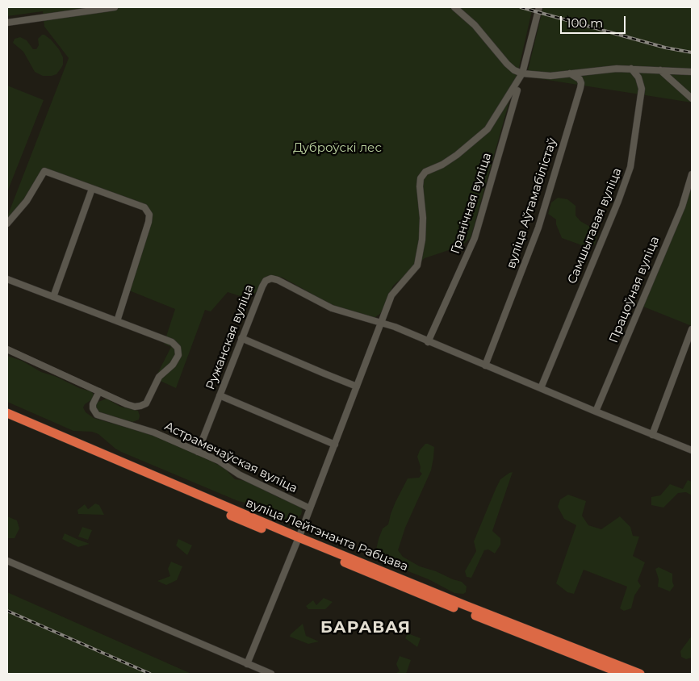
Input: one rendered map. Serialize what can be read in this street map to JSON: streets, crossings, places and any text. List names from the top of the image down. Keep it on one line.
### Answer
{"streets":{"highway":["вуліца Лейтэнанта Рабцава"],"street":["Гранічная вуліца","вуліца Аўтамабілістаў","Самшытавая вуліца","Працоўная вуліца","Ружанская вуліца","Астрамечаўская вуліца"]},"crossings":[["Ружанская вуліца","Астрамечаўская вуліца"]],"districts":["БАРАВАЯ"],"parks":["Дуброўскі лес"],"scale_bar":"100 m"}
